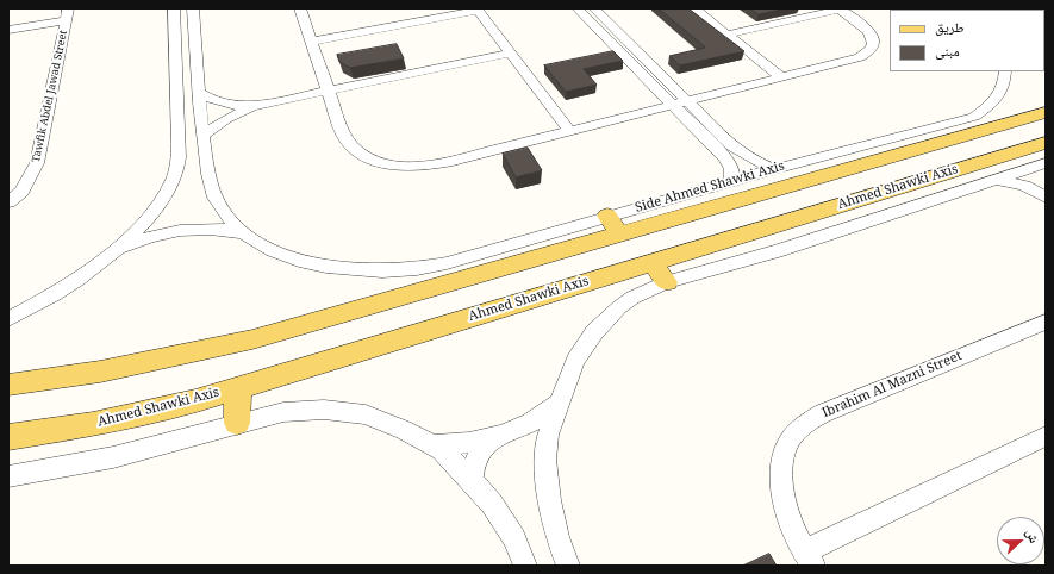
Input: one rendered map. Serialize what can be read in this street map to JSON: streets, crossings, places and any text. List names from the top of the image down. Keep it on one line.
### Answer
{"streets":{"main road":["Ahmed Shawki Axis"],"street":["Tawfik Abdel Jawad Street","Side Ahmed Shawki Axis","Ibrahim Al Mazni Street"]},"legend":["طريق","مبنى"],"north":"right"}
